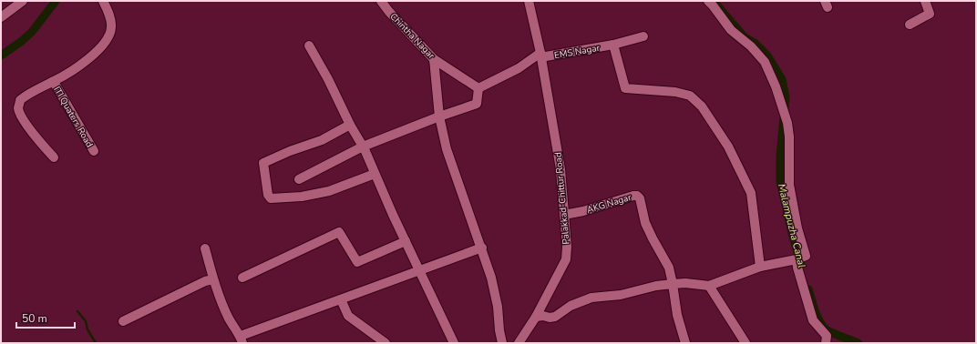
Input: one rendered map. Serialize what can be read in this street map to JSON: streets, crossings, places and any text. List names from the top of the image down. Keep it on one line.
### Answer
{"streets":{"street":["Chintha Nagar","EMS Nagar","ITI Quaters Road","Palakkad-Chittur Road","AKG Nagar"]},"crossings":[["EMS Nagar","Palakkad-Chittur Road"],["Palakkad-Chittur Road","AKG Nagar"]],"water":["Malampuzha Canal"],"scale_bar":"50 m"}
